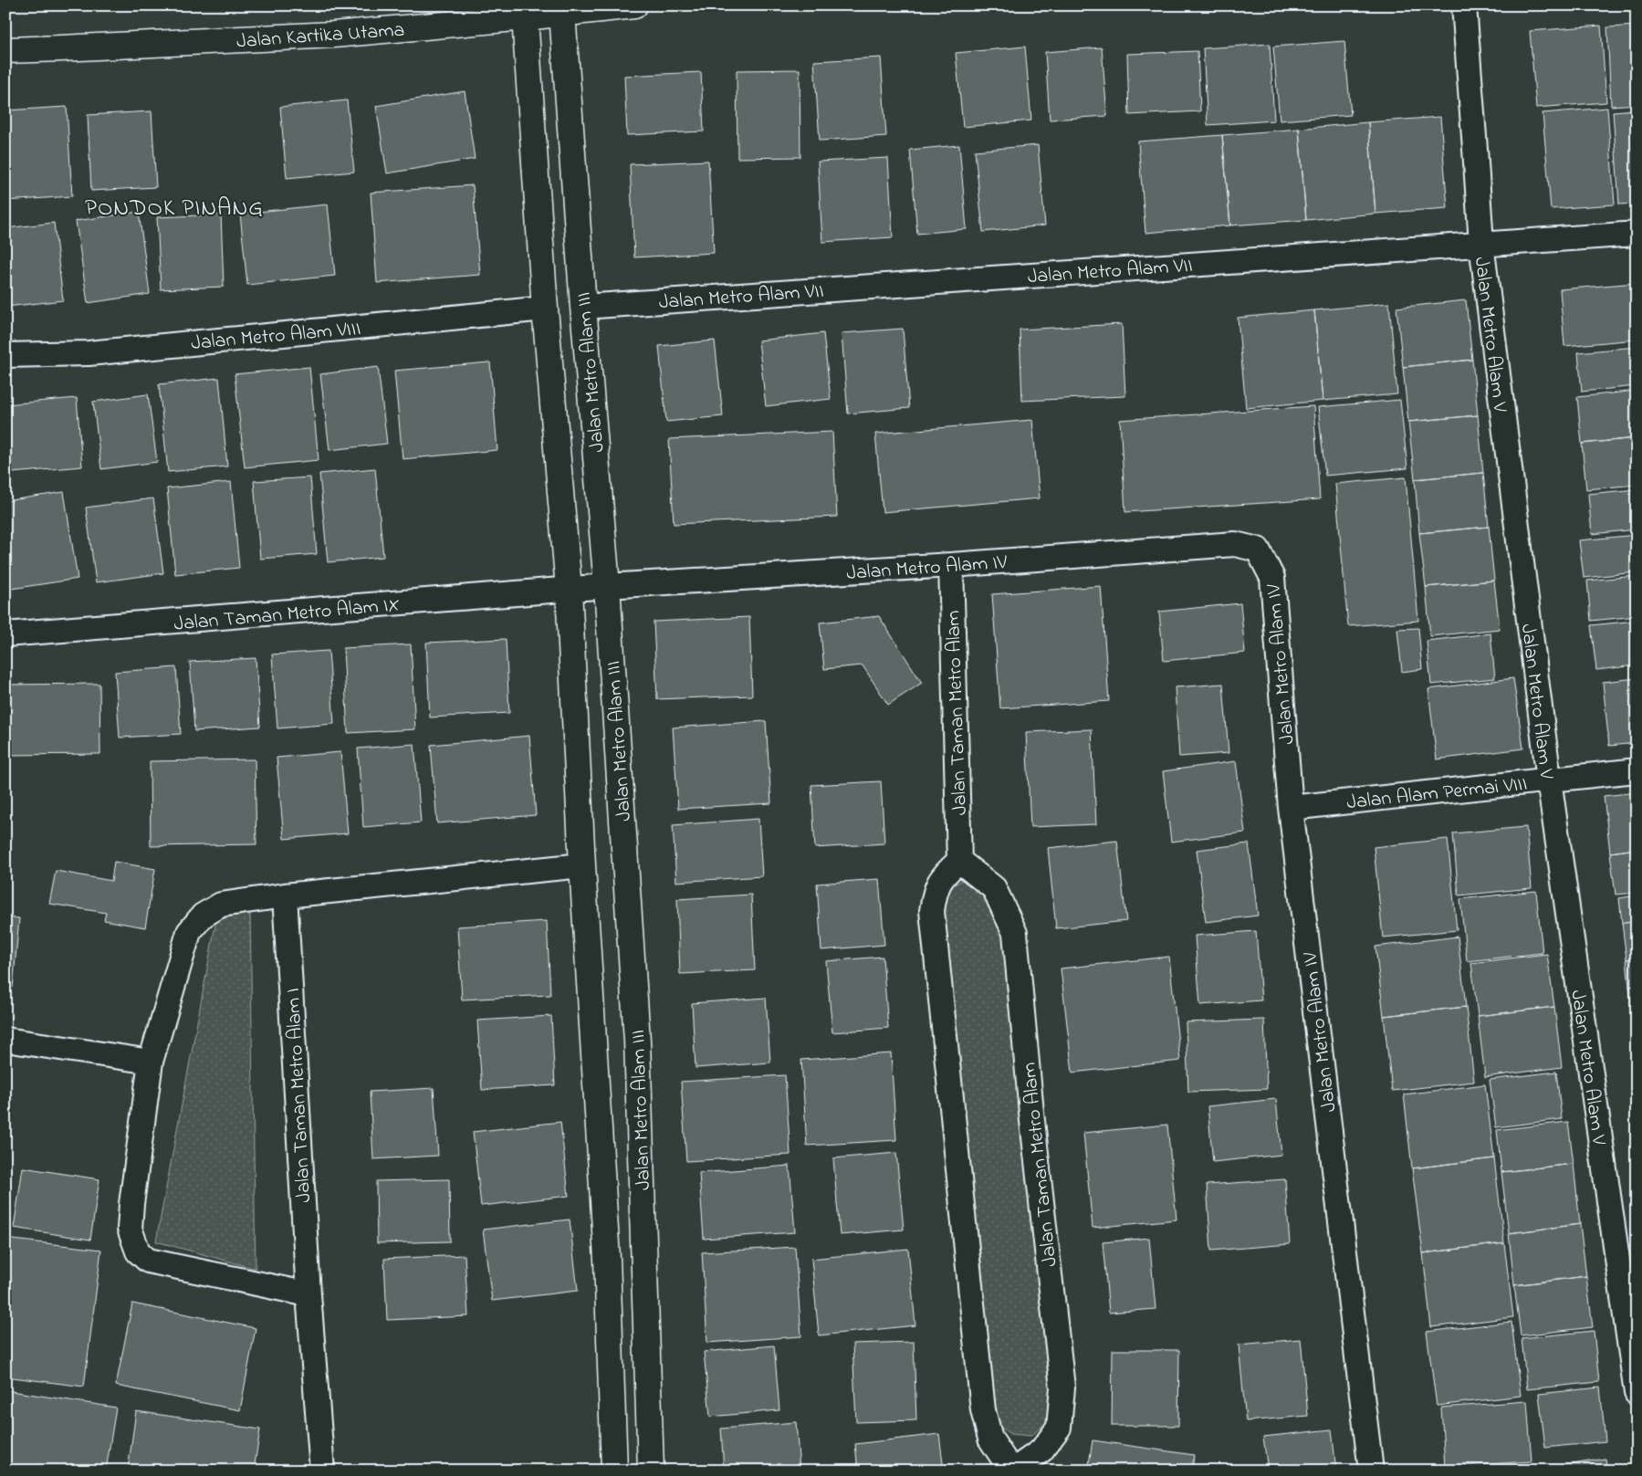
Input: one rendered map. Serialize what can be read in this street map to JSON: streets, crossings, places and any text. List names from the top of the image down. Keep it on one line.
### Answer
{"streets":{"street":["Jalan Kartika Utama","Jalan Metro Alam VII","Jalan Metro Alam VIII","Jalan Metro Alam V","Jalan Metro Alam III","Jalan Metro Alam IV","Jalan Taman Metro Alam IX","Jalan Taman Metro Alam","Jalan Alam Permai VIII","Jalan Taman Metro Alam I"]},"crossings":[["Jalan Kartika Utama","Jalan Metro Alam III"],["Jalan Metro Alam VII","Jalan Metro Alam V"],["Jalan Metro Alam VII","Jalan Metro Alam III"],["Jalan Metro Alam VIII","Jalan Metro Alam III"],["Jalan Metro Alam V","Jalan Alam Permai VIII"],["Jalan Metro Alam III","Jalan Metro Alam IV"],["Jalan Metro Alam III","Jalan Taman Metro Alam IX"],["Jalan Metro Alam IV","Jalan Taman Metro Alam IX"],["Jalan Metro Alam IV","Jalan Taman Metro Alam"],["Jalan Metro Alam IV","Jalan Alam Permai VIII"]],"districts":["PONDOK PINANG"]}
